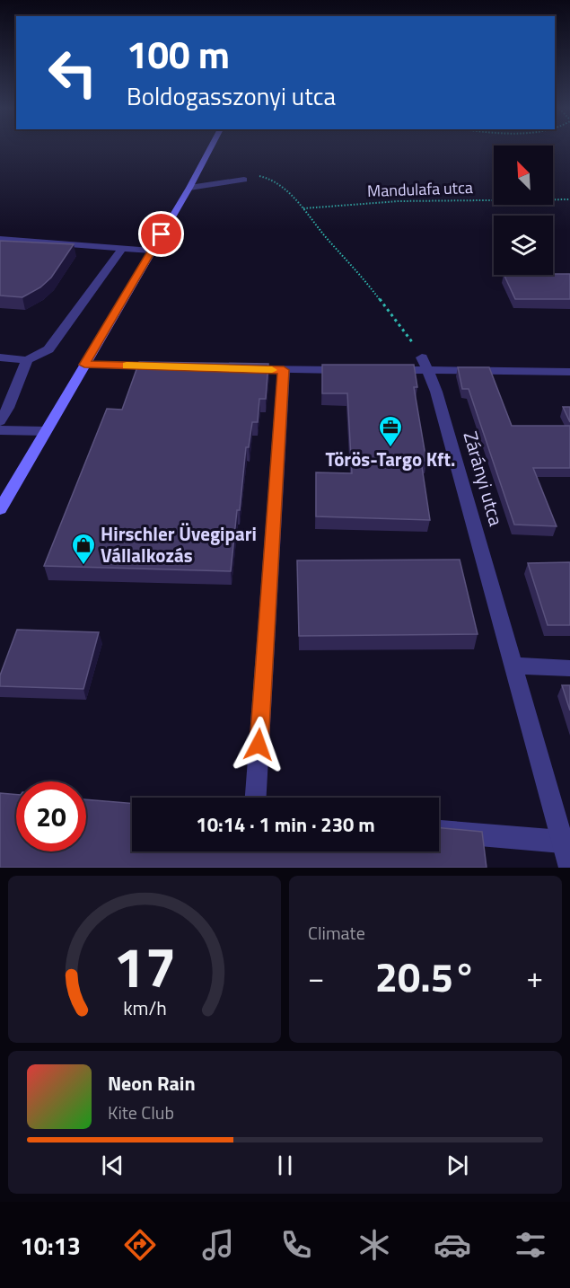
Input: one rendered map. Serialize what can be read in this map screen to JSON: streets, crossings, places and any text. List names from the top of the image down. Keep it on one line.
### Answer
{"streets":{"street":["Zárányi utca"],"path":["Mandulafa utca"]},"places":{"office":["Törös-Targo Kft."],"shop":["Hirschler Üvegipari Vállalkozás"]},"north":"top left","page":{"turn":["100 m","Boldogasszonyi utca"],"limit":"20","trip":"10:14 · 1 min · 230 m","tile":"Climate","heat":["−","20.5°","+"],"song":["Neon Rain","Kite Club"],"tabs":"10:13","gauge":["17","km/h"]}}
